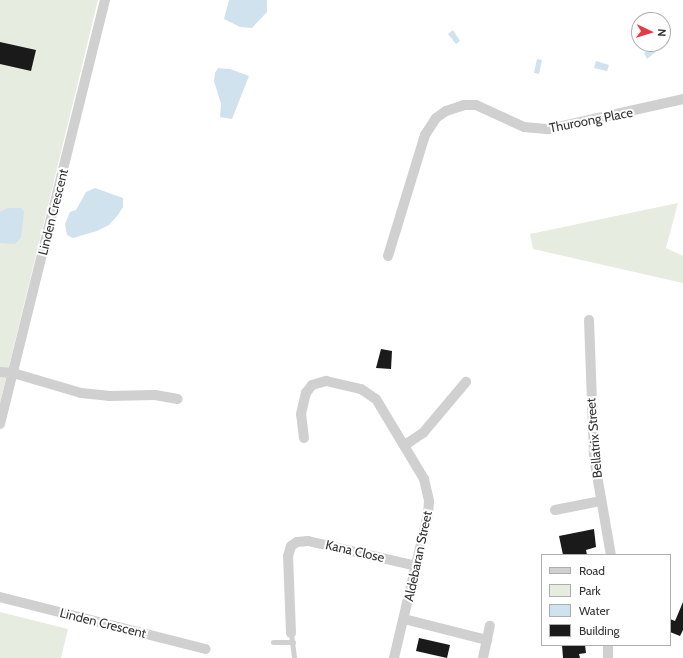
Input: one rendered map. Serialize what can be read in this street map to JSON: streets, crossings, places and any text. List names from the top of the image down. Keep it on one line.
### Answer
{"streets":{"street":["Thuroong Place","Linden Crescent","Bellatrix Street","Kana Close","Aldebaran Street"]},"crossings":[["Kana Close","Aldebaran Street"]],"legend":["Road","Park","Water","Building"],"north":"right"}
